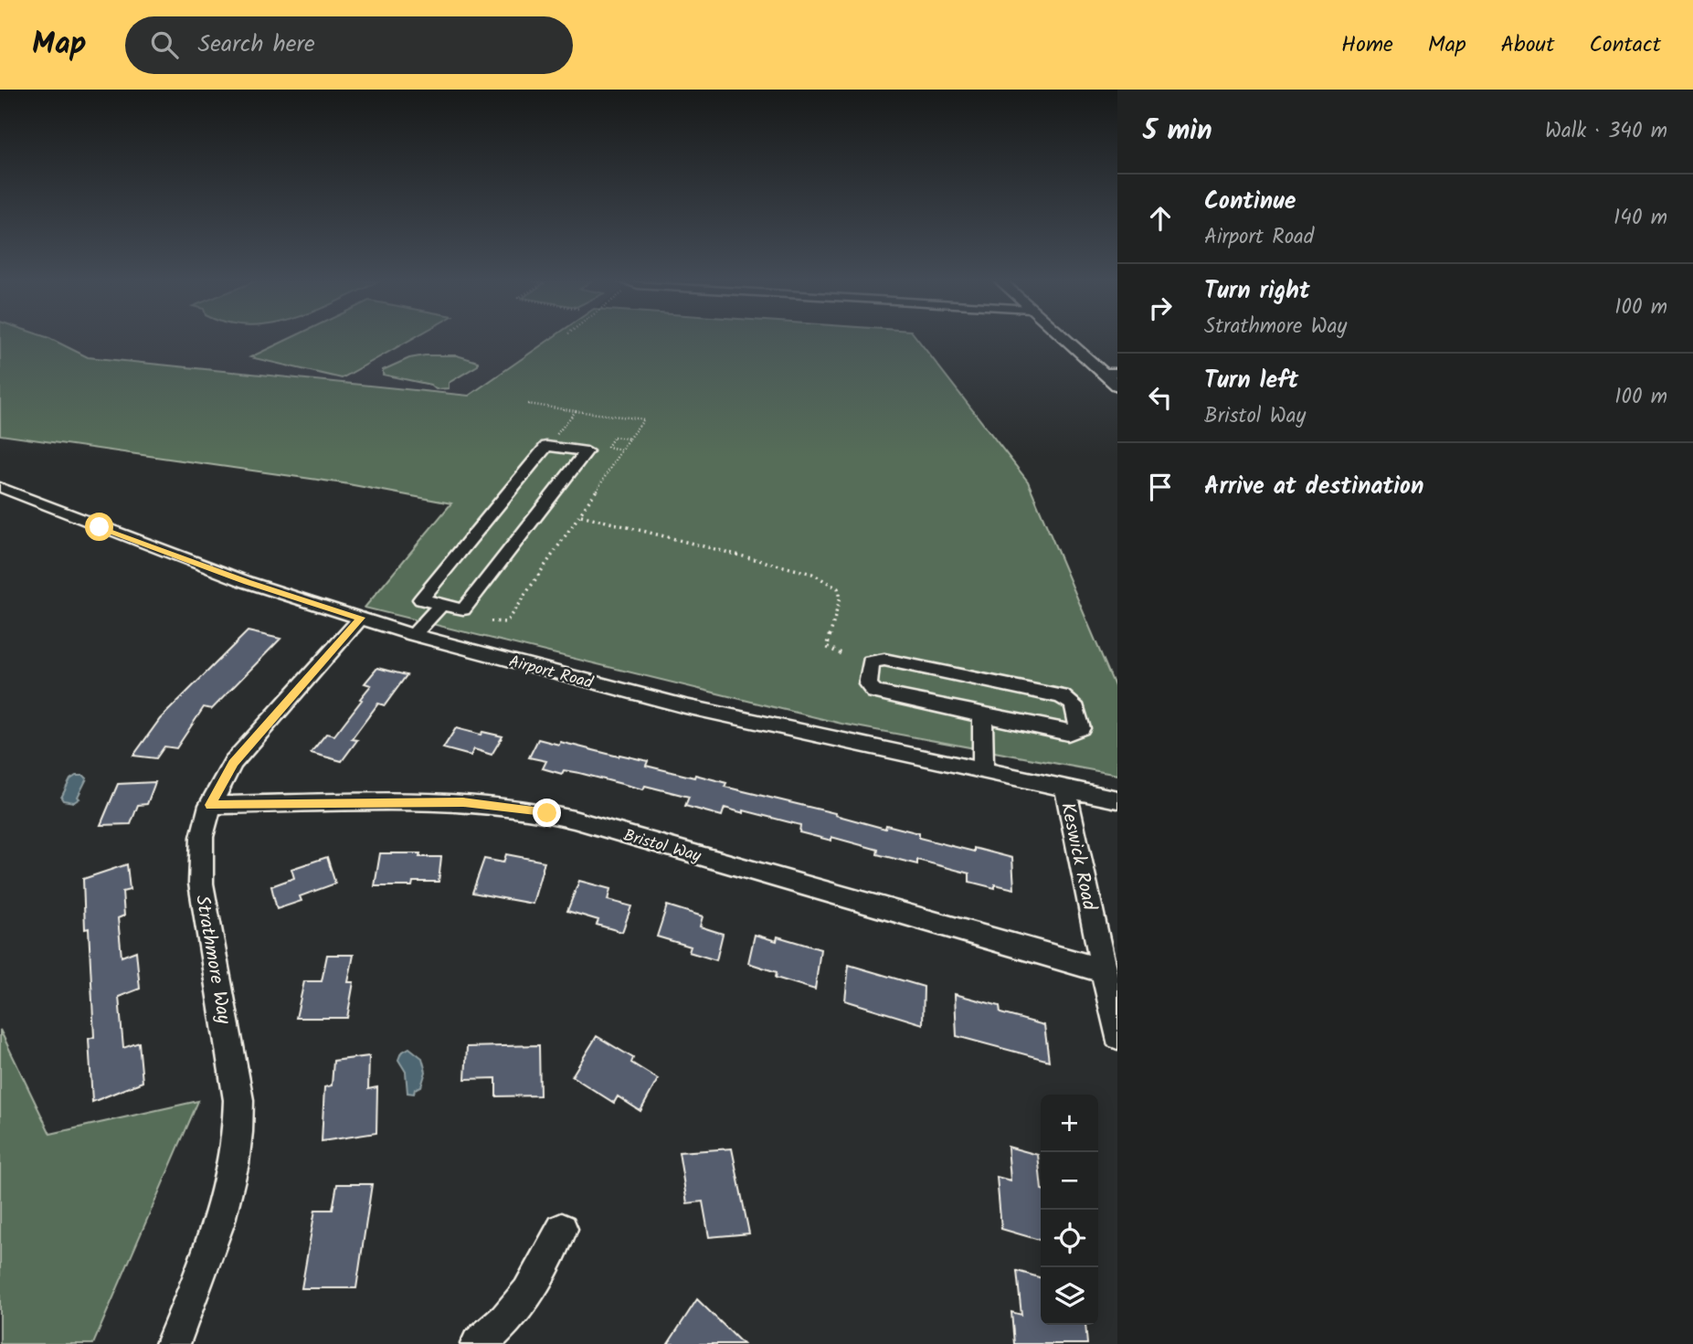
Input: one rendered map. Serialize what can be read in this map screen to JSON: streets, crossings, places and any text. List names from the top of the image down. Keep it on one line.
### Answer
{"streets":{"street":["Airport Road","Bristol Way","Keswick Road","Strathmore Way"]},"crossings":[["Airport Road","Keswick Road"],["Airport Road","Strathmore Way"],["Bristol Way","Keswick Road"],["Bristol Way","Strathmore Way"]],"page":{"header":"Map","search":"Search here","nav":["Home","Map","About","Contact"],"heading":["5 min","Walk · 340 m"],"list":[["Continue","Airport Road","140 m"],["Turn right","Strathmore Way","100 m"],["Turn left","Bristol Way","100 m"],"Arrive at destination"],"map_buttons":["+","−"]}}
